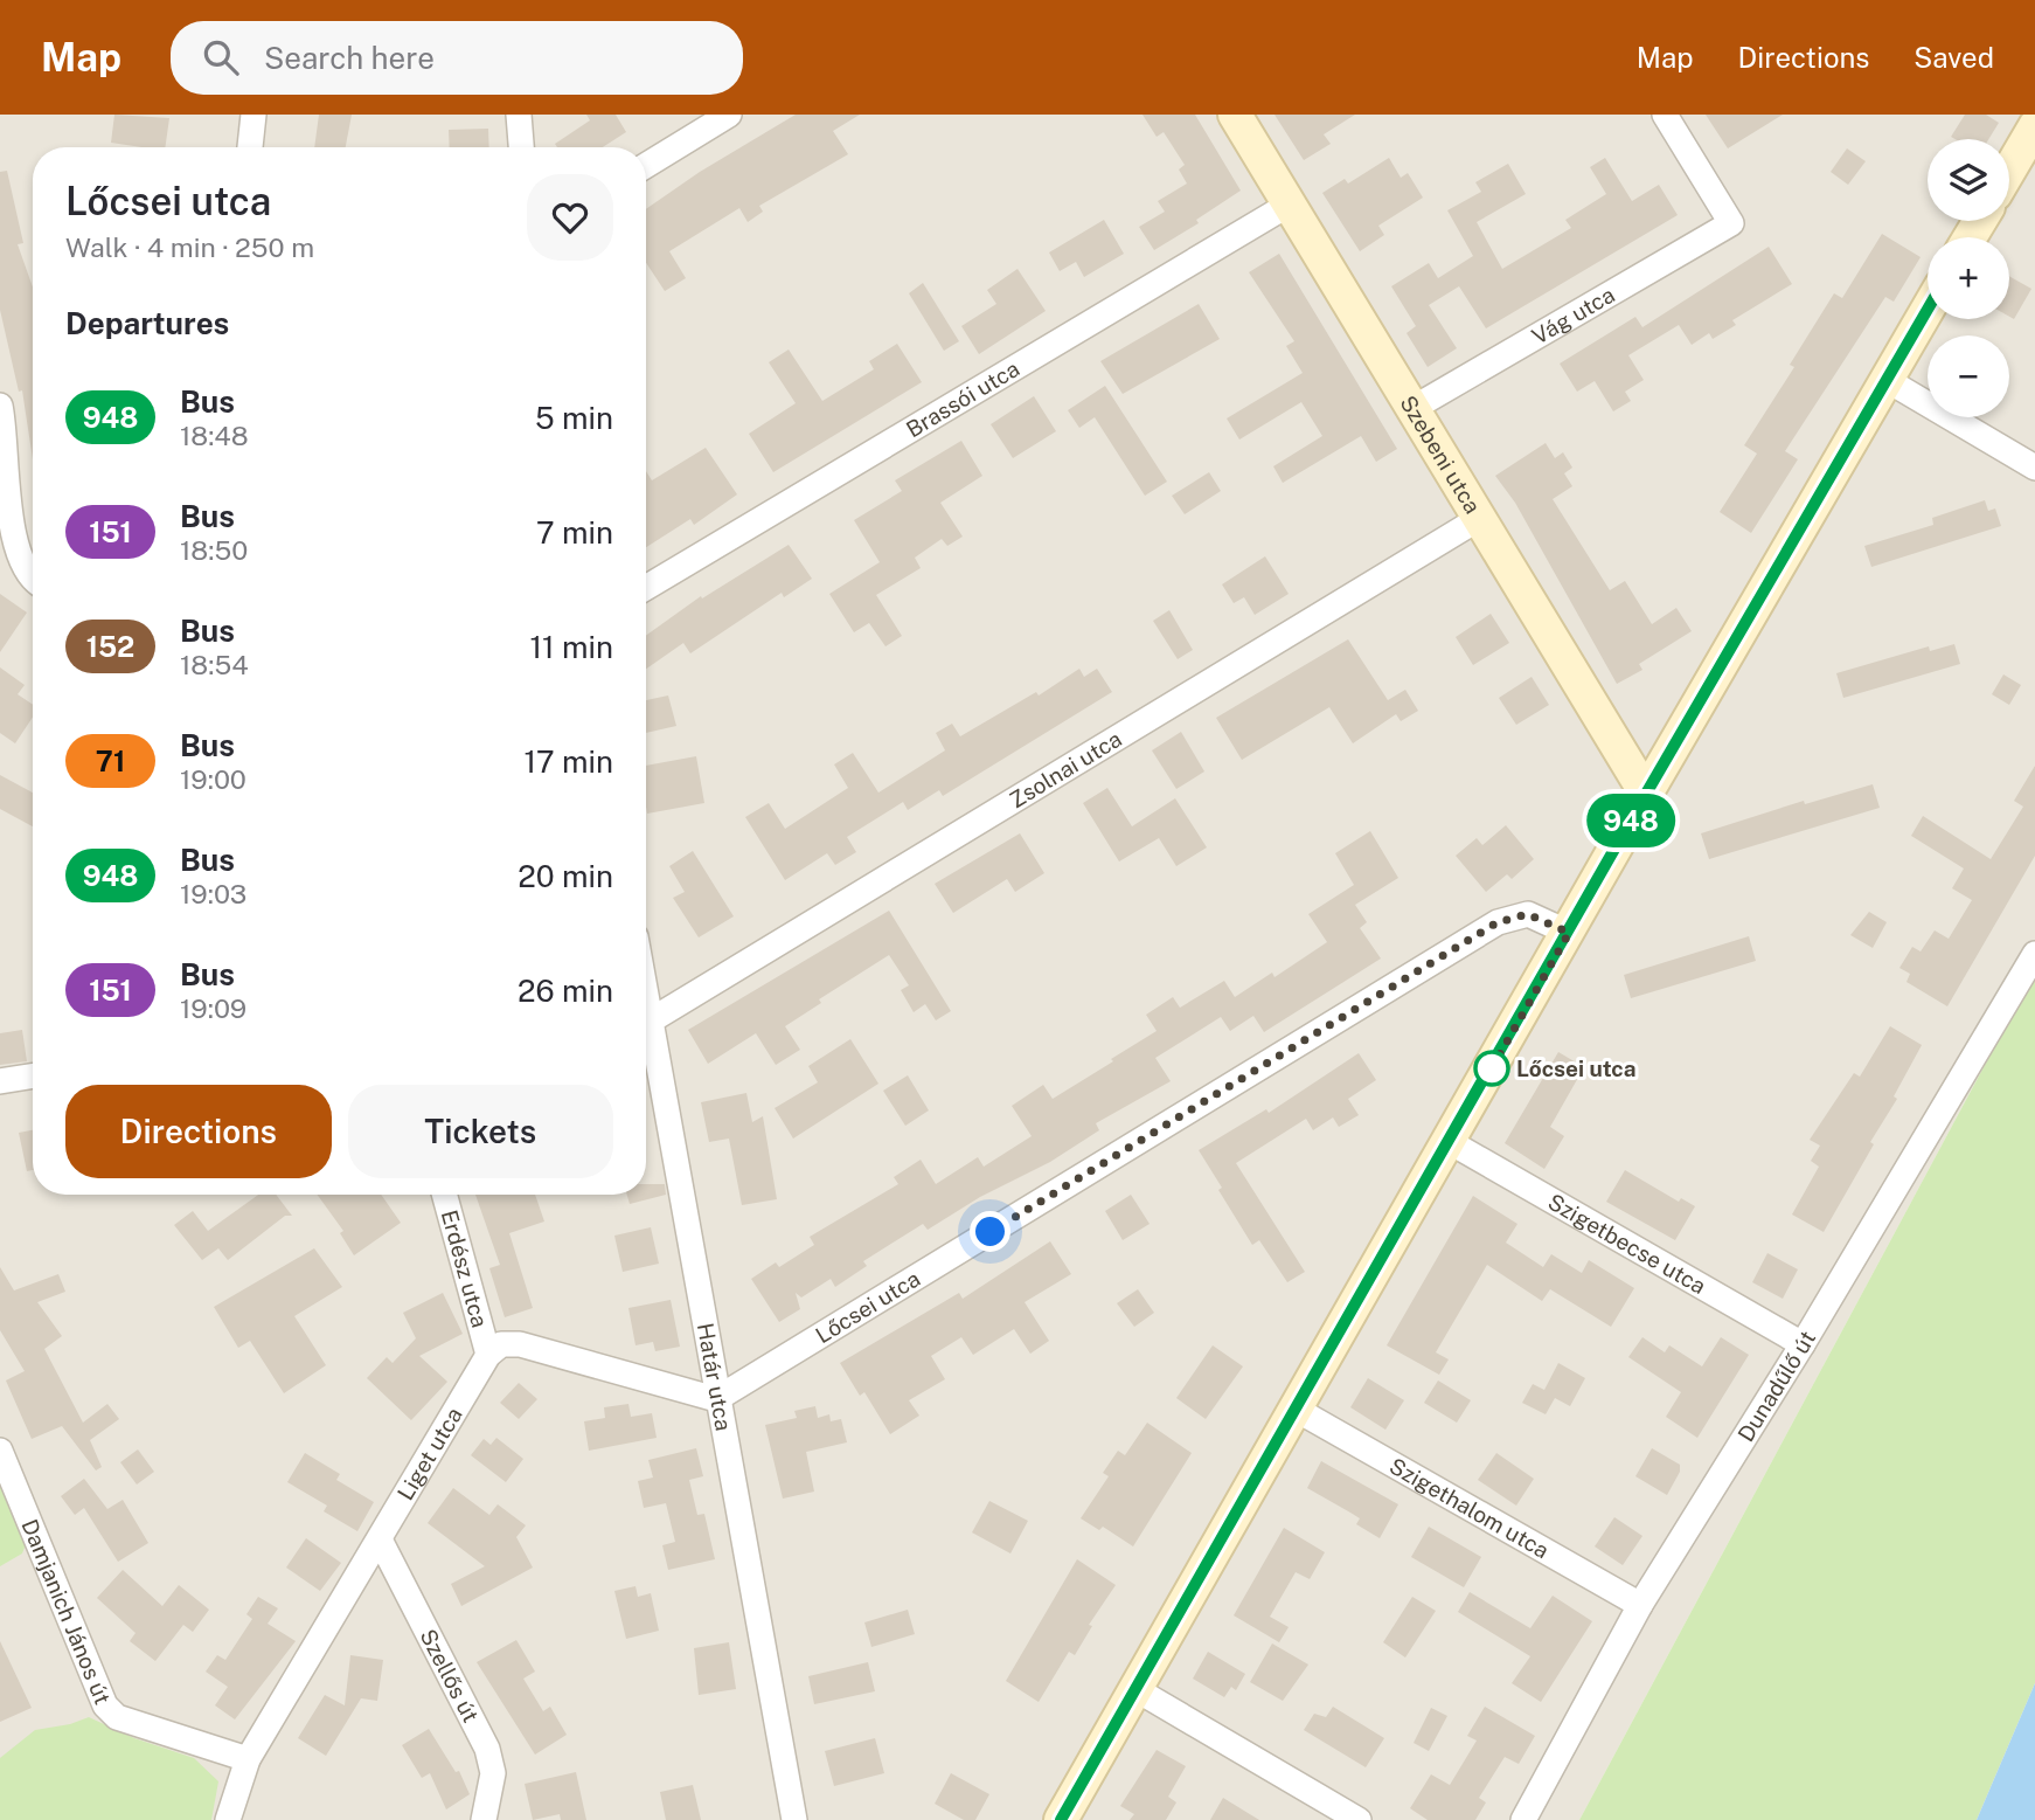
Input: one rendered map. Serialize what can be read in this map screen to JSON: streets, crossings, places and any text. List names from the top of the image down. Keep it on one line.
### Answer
{"streets":{"street":["Vág utca","Brassói utca","Szebeni utca","Zsolnai utca","Szigetbecse utca","Erdész utca","Lőcsei utca","Határ utca","Dunadűlő út","Liget utca","Szigethalom utca","Damjanich János út","Szellős út"]},"crossings":[["Vág utca","Szebeni utca"],["Brassói utca","Szebeni utca"],["Szebeni utca","Zsolnai utca"],["Zsolnai utca","Határ utca"],["Szigetbecse utca","Dunadűlő út"],["Erdész utca","Liget utca"],["Lőcsei utca","Határ utca"],["Dunadűlő út","Szigethalom utca"],["Liget utca","Damjanich János út"],["Liget utca","Szellős út"]],"places":["Lőcsei utca"],"lines":["bus line 948"],"page":{"header":"Map","search":"Search here","nav":["Map","Directions","Saved"],"on_map":"948","map_buttons":["+","−"],"heading":[["Lőcsei utca","Walk · 4 min · 250 m"],"Departures"],"list":[{"mark":"948","name":"Bus","note":"18:48","value":"5 min"},{"mark":"151","name":"Bus","note":"18:50","value":"7 min"},{"mark":"152","name":"Bus","note":"18:54","value":"11 min"},{"mark":"71","name":"Bus","note":"19:00","value":"17 min"},{"mark":"948","name":"Bus","note":"19:03","value":"20 min"},{"mark":"151","name":"Bus","note":"19:09","value":"26 min"}],"buttons":["Directions","Tickets"]}}
